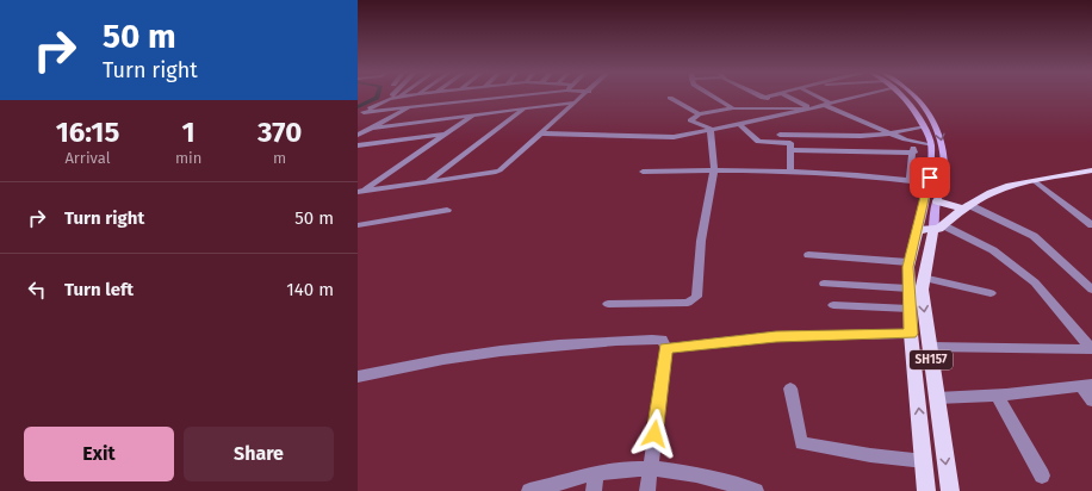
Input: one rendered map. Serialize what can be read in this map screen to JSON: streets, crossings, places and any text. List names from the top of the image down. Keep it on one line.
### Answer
{"streets":{"main road":["SH157"]},"page":{"turn":["50 m","Turn right"],"eta":["16:15","Arrival","1","min","370","m"],"list":[{"name":"Turn right","value":"50 m"},{"name":"Turn left","value":"140 m"}],"buttons":["Exit","Share"]}}
